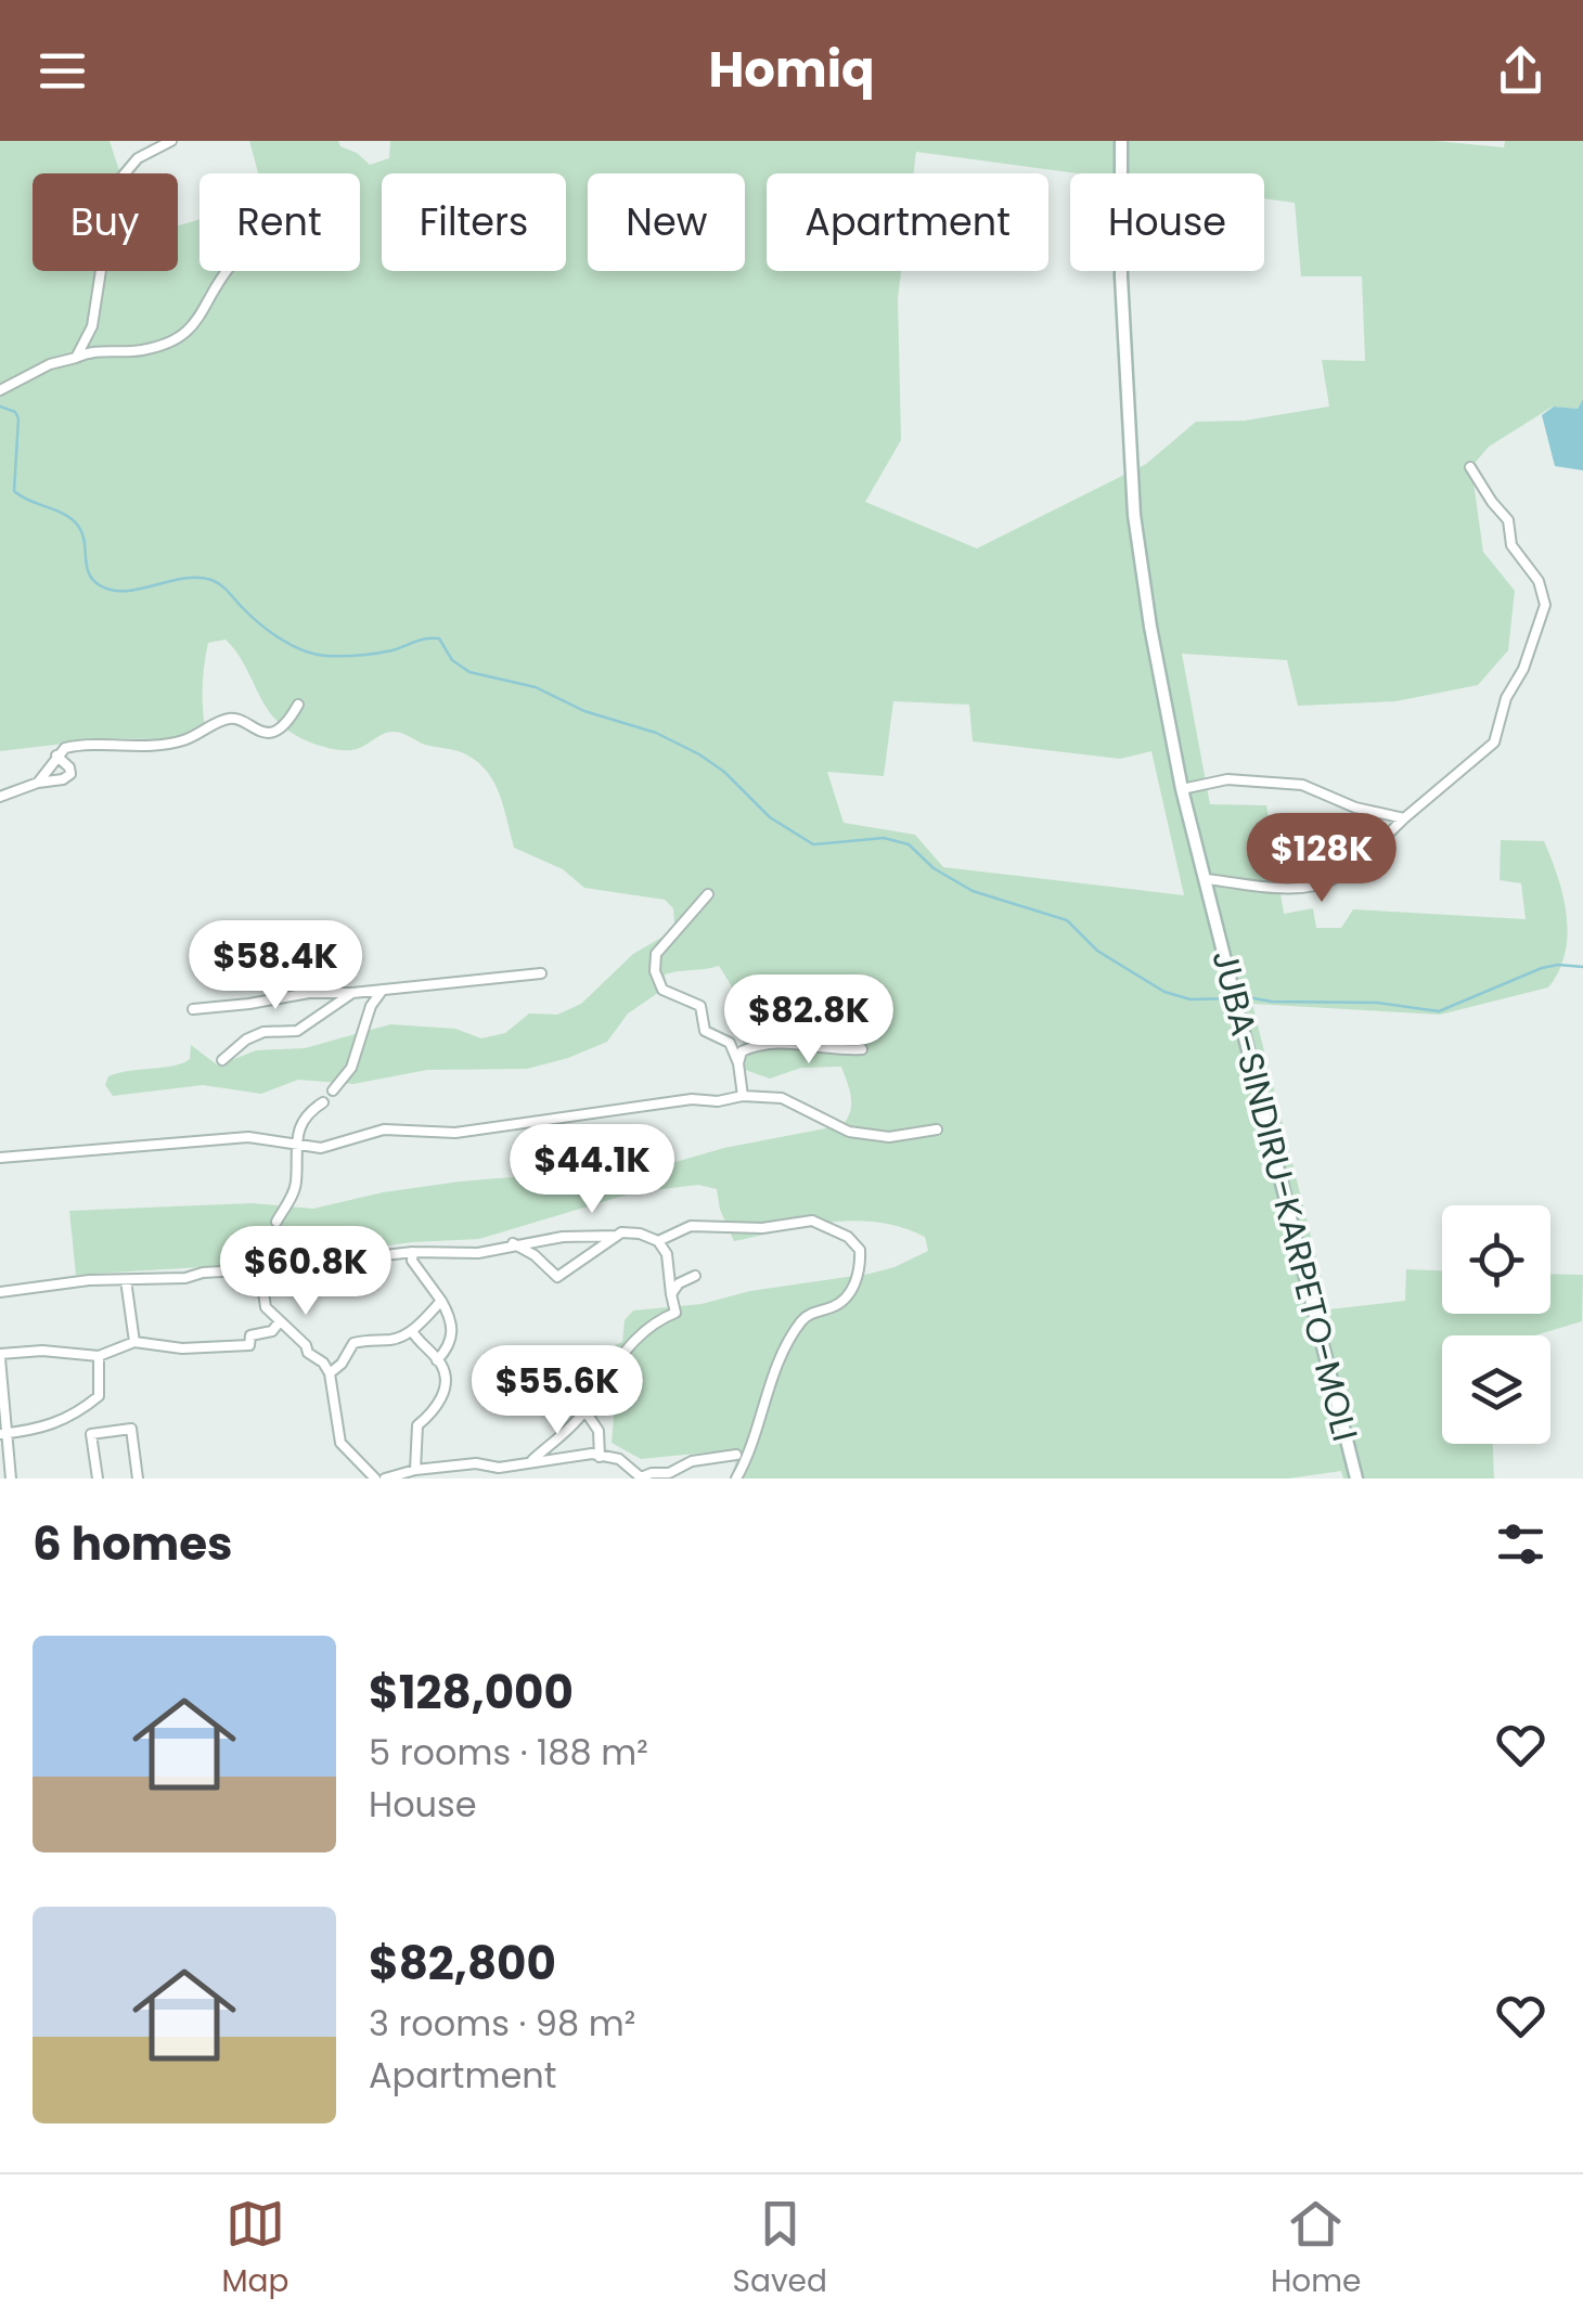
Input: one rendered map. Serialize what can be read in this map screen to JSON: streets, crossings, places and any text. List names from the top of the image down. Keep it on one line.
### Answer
{"streets":{"main road":["JUBA-SINDIRU-KARPETO-MOLI"]},"page":{"header":"Homiq","chip":["Buy","Rent","Filters","New","Apartment","House"],"price":["$128K","$58.4K","$82.8K","$44.1K","$60.8K","$55.6K"],"heading":"6 homes","list":[{"name":"$128,000","note":"5 rooms · 188 m² · House"},{"name":"$82,800","note":"3 rooms · 98 m² · Apartment"}],"tabs":["Map","Saved","Home"]}}
